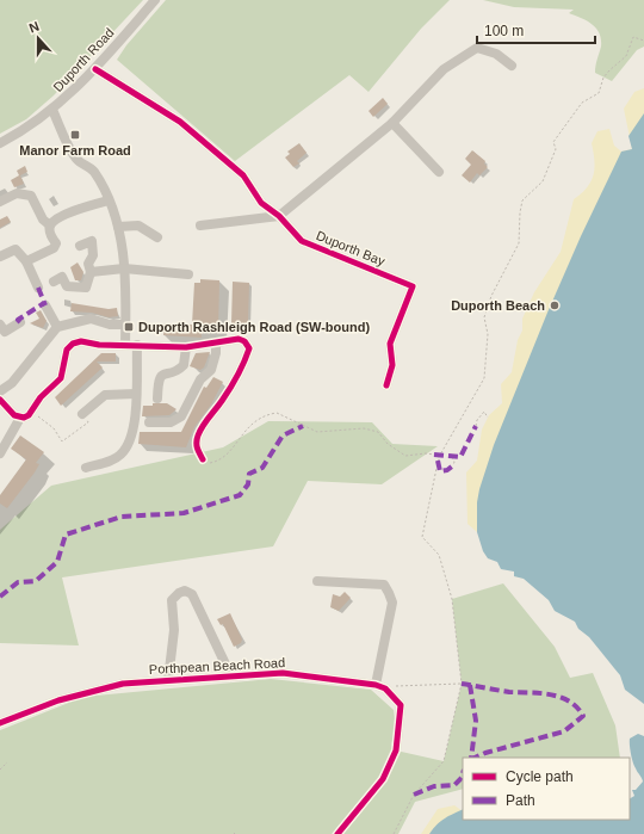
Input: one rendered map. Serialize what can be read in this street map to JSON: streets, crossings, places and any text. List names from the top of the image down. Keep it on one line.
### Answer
{"streets":{"street":["Duporth Road","Duporth Bay","Porthpean Beach Road"]},"crossings":[["Duporth Road","Duporth Bay"]],"places":{"transit":["Manor Farm Road","Duporth Rashleigh Road (SW-bound)"],"other":["Duporth Beach"]},"legend":["Cycle path","Path"],"scale_bar":"100 m","north":"top"}
